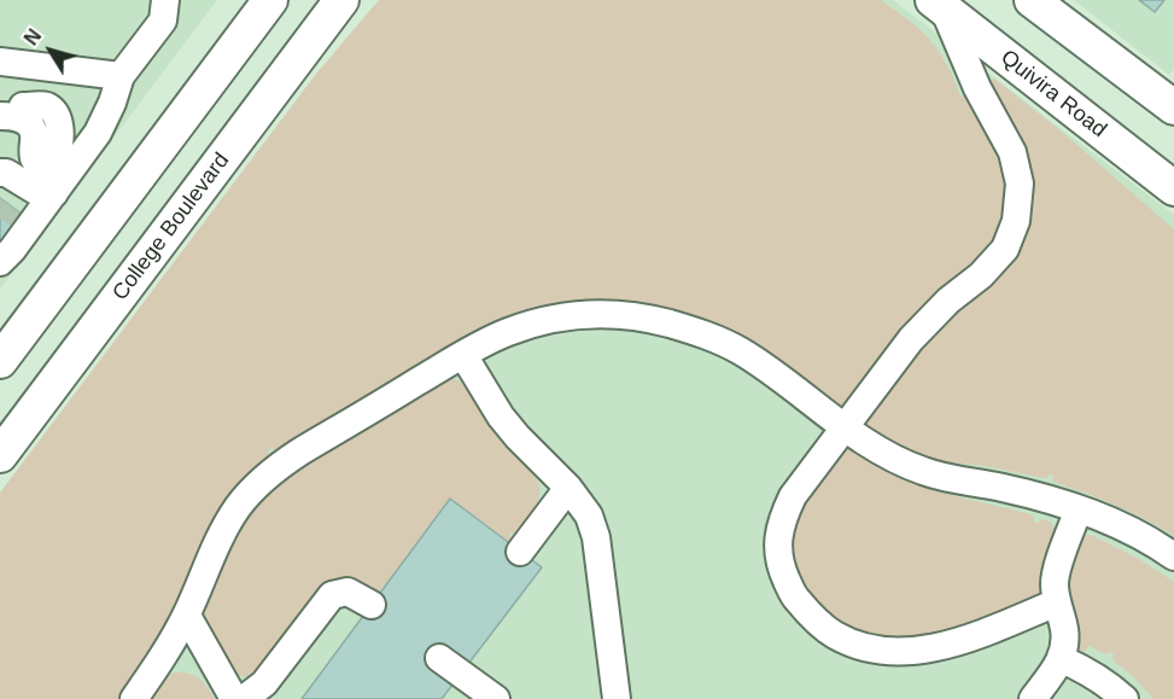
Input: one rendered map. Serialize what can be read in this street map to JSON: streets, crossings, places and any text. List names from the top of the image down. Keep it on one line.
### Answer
{"streets":{"main road":["Quivira Road","College Boulevard"]},"north":"top left"}
